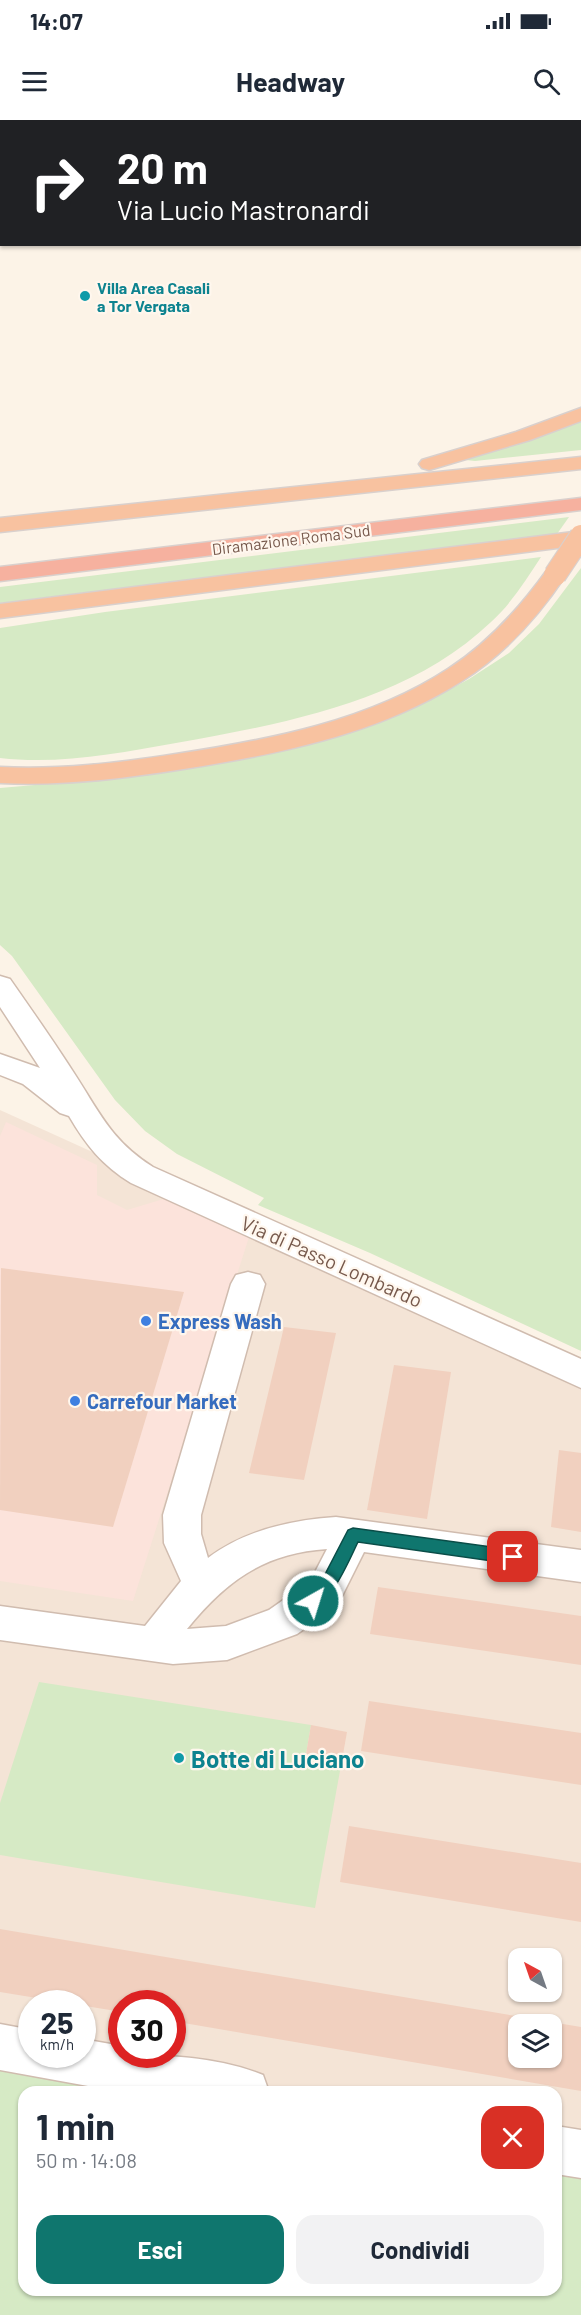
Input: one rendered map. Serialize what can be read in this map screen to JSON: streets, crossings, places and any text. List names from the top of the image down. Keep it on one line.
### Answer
{"streets":{"highway":["Diramazione Roma Sud"],"street":["Via di Passo Lombardo"]},"places":["Villa Area Casali a Tor Vergata","Express Wash","Carrefour Market","Botte di Luciano"],"north":"top left","page":{"status":"14:07","header":"Headway","turn":["20 m","Via Lucio Mastronardi"],"speed":"25 km/h","limit":"30","heading":["1 min","50 m · 14:08"],"buttons":["Esci","Condividi"]}}
